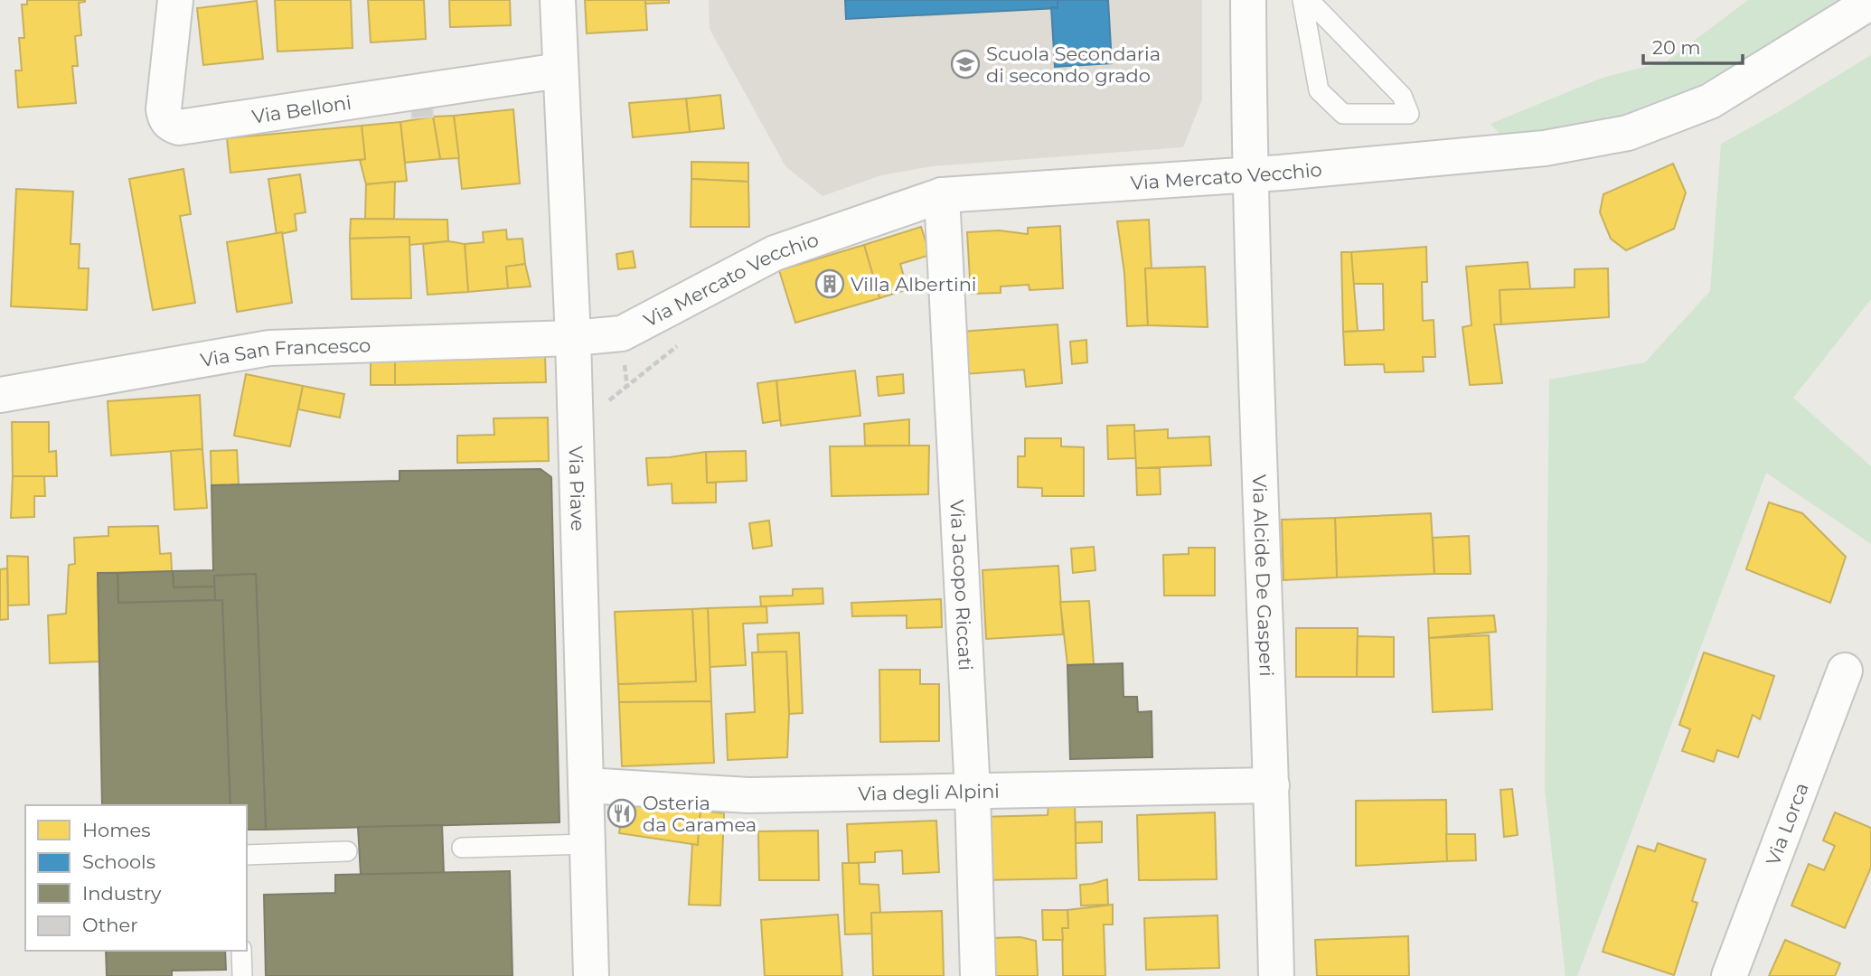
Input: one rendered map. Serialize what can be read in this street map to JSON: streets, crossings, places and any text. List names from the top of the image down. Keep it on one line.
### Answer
{"streets":{"street":["Via Belloni","Via Mercato Vecchio","Via San Francesco","Via Piave","Via Alcide De Gasperi","Via Jacopo Riccati","Via degli Alpini","Via Lorca"]},"crossings":[["Via Belloni","Via Piave"],["Via Mercato Vecchio","Via San Francesco"],["Via Mercato Vecchio","Via Piave"],["Via Mercato Vecchio","Via Alcide De Gasperi"],["Via Mercato Vecchio","Via Jacopo Riccati"],["Via San Francesco","Via Piave"],["Via Piave","Via degli Alpini"],["Via Alcide De Gasperi","Via degli Alpini"],["Via Jacopo Riccati","Via degli Alpini"]],"places":{"school or university":["Scuola Secondaria di secondo grado"],"building":["Villa Albertini"],"restaurant":["Osteria da Caramea"]},"legend":["Homes","Schools","Industry","Other"],"scale_bar":"20 m"}
